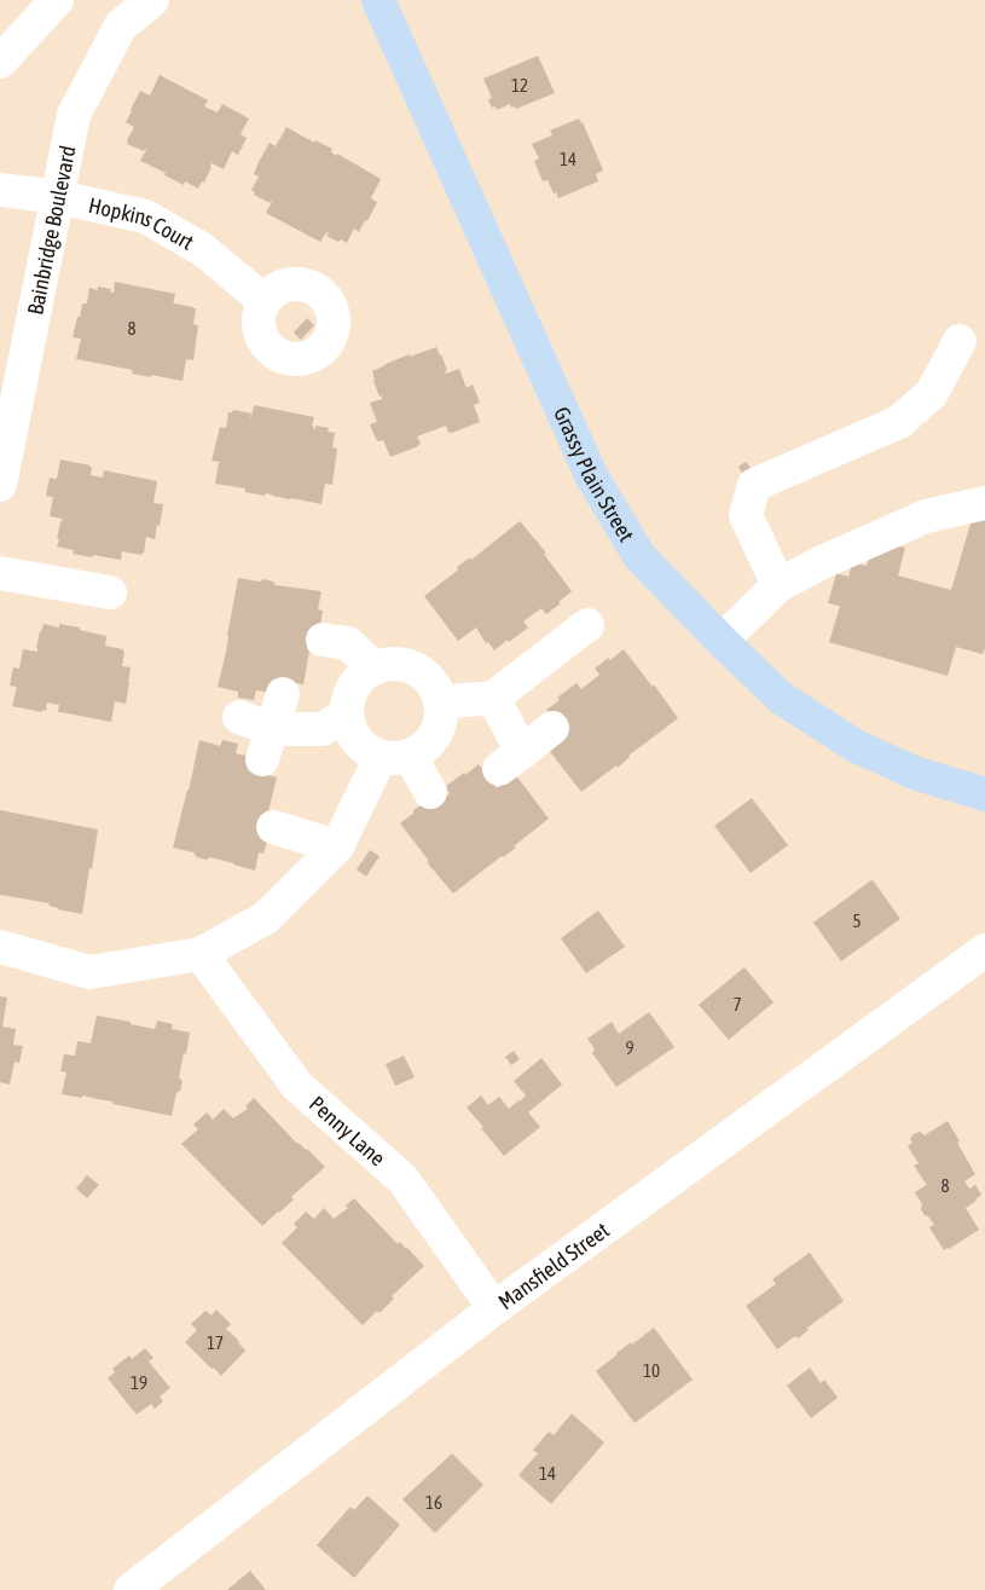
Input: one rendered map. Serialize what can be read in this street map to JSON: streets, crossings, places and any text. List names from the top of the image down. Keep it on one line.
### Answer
{"streets":{"main road":["Grassy Plain Street"],"street":["Hopkins Court","Bainbridge Boulevard","Penny Lane","Mansfield Street"]},"crossings":[["Hopkins Court","Bainbridge Boulevard"],["Penny Lane","Mansfield Street"]],"house_numbers":["12","14","8","5","7","9","8","17","10","19","14","16"]}
